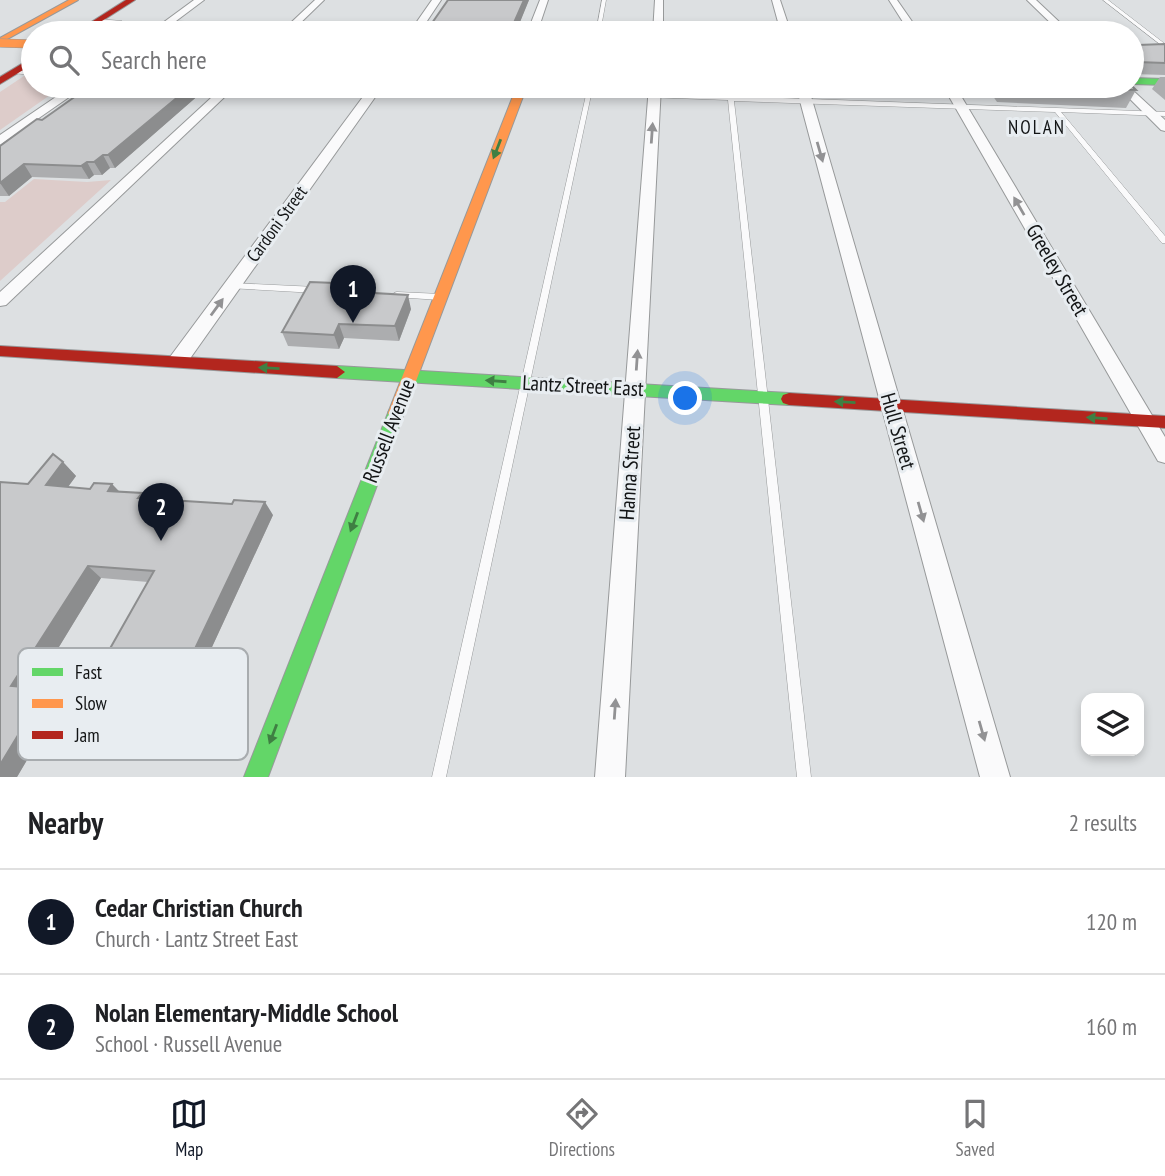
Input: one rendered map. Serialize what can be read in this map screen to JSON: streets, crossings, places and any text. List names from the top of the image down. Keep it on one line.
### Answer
{"streets":{"main road":["Lantz Street East","Russell Avenue"],"street":["Cardoni Street","Greeley Street","Hull Street","Hanna Street"]},"crossings":[["Cardoni Street","Lantz Street East"],["Greeley Street","Lantz Street East"],["Lantz Street East","Russell Avenue"],["Lantz Street East","Hull Street"],["Lantz Street East","Hanna Street"]],"one_way":["Greeley Street","Lantz Street East","Russell Avenue","Hull Street","Hanna Street"],"districts":["NOLAN"],"legend":["Fast","Slow","Jam"],"page":{"search":"Search here","pins":["1","2"],"heading":["Nearby","2 results"],"list":[{"mark":"1","name":"Cedar Christian Church","note":"Church · Lantz Street East","value":"120 m"},{"mark":"2","name":"Nolan Elementary-Middle School","note":"School · Russell Avenue","value":"160 m"}],"nav":["Map","Directions","Saved"]}}
